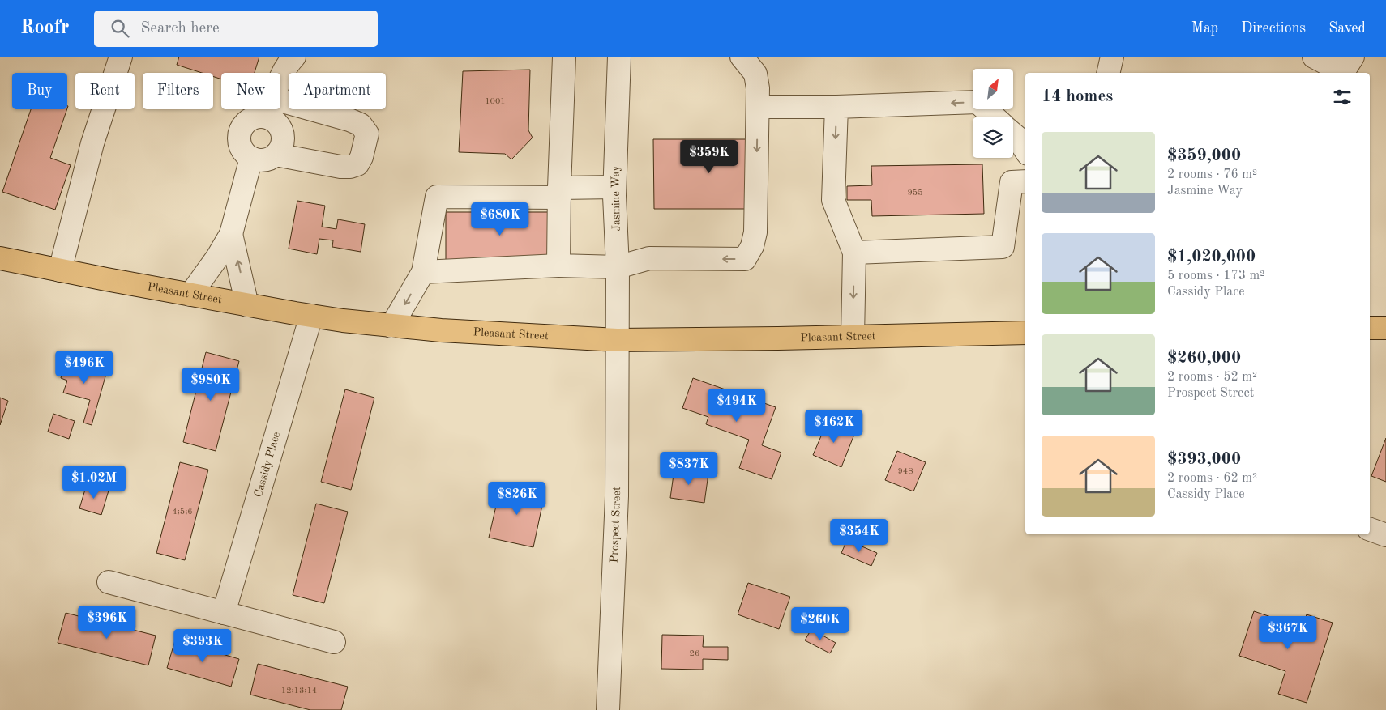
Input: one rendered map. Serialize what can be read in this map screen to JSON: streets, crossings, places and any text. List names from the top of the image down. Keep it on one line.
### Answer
{"streets":{"main road":["Pleasant Street"],"street":["Jasmine Way","Cassidy Place","Prospect Street"]},"crossings":[["Jasmine Way","Pleasant Street"],["Jasmine Way","Prospect Street"],["Pleasant Street","Cassidy Place"],["Pleasant Street","Prospect Street"]],"house_numbers":["1001","955","948","4;5;6","26","12;13;14"],"north":"top right","page":{"header":"Roofr","search":"Search here","nav":["Map","Directions","Saved"],"chip":["Buy","Rent","Filters","New","Apartment"],"heading":"14 homes","list":[{"name":"$359,000","note":"2 rooms · 76 m² · Jasmine Way"},{"name":"$1,020,000","note":"5 rooms · 173 m² · Cassidy Place"},{"name":"$260,000","note":"2 rooms · 52 m² · Prospect Street"},{"name":"$393,000","note":"2 rooms · 62 m² · Cassidy Place"}],"price":["$359K","$680K","$496K","$980K","$494K","$462K","$837K","$1.02M","$826K","$354K","$396K","$260K","$367K","$393K"]}}
